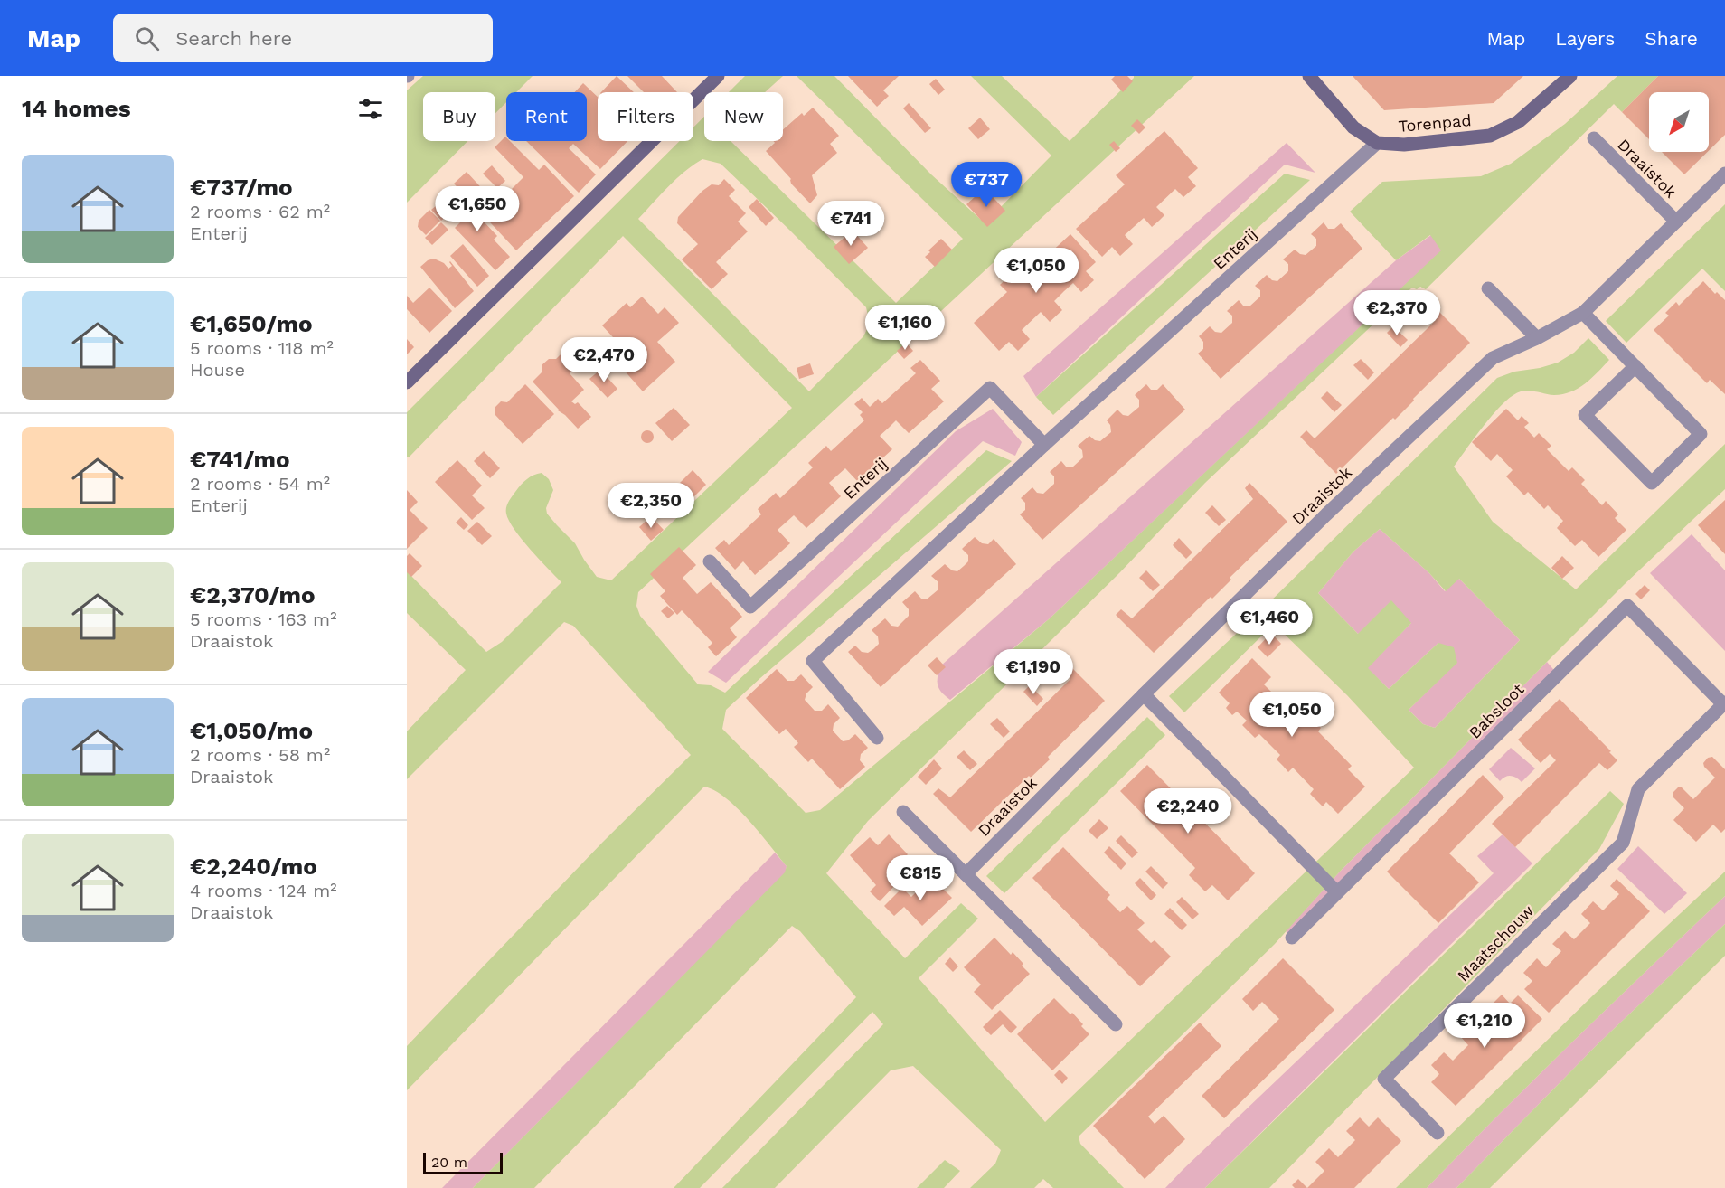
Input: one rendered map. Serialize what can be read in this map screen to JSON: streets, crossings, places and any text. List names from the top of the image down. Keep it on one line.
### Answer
{"streets":{"street":["Torenpad","Draaistok","Enterij","Babsloot","Maatschouw"]},"crossings":[["Torenpad","Enterij"],["Babsloot","Maatschouw"]],"scale_bar":"20 m","north":"bottom left","page":{"header":"Map","search":"Search here","nav":["Map","Layers","Share"],"heading":"14 homes","chip":["Buy","Rent","Filters","New"],"list":[{"name":"€737/mo","note":"2 rooms · 62 m² · Enterij"},{"name":"€1,650/mo","note":"5 rooms · 118 m² · House"},{"name":"€741/mo","note":"2 rooms · 54 m² · Enterij"},{"name":"€2,370/mo","note":"5 rooms · 163 m² · Draaistok"},{"name":"€1,050/mo","note":"2 rooms · 58 m² · Draaistok"},{"name":"€2,240/mo","note":"4 rooms · 124 m² · Draaistok"}],"price":["€737","€1,650","€741","€1,050","€2,370","€1,160","€2,470","€2,350","€1,460","€1,190","€1,050","€2,240","€815","€1,210"],"scale":"20 m"}}
